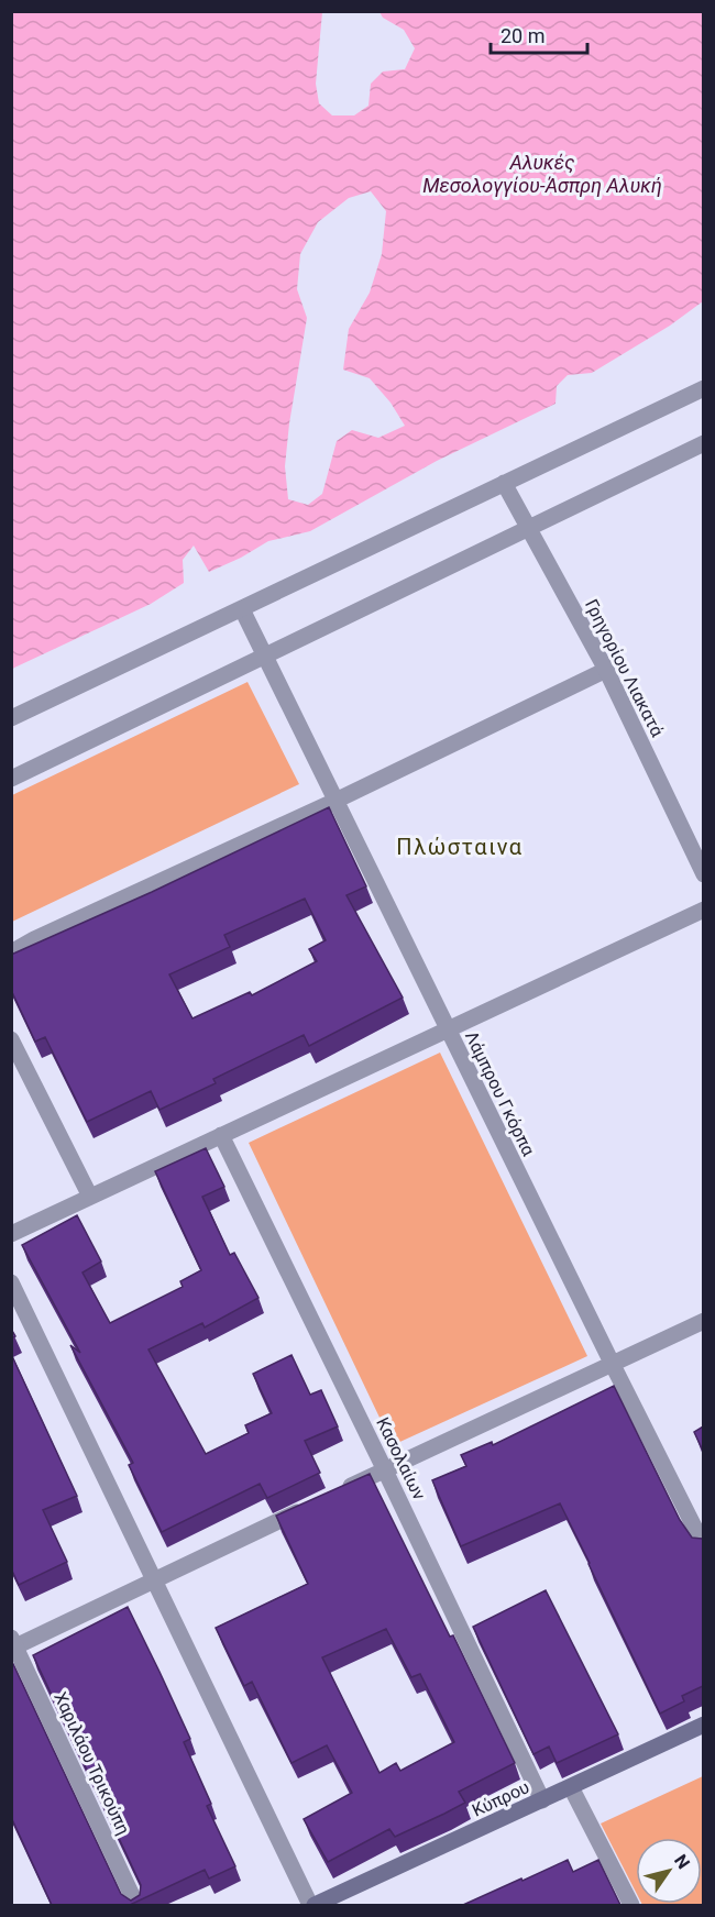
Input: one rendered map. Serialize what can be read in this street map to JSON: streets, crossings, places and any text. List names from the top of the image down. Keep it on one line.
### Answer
{"streets":{"main road":["Κύπρου"],"street":["Γρηγορίου Λιακατά","Λάμπρου Γκόρπα","Κασολαίων","Χαριλάου Τρικούπη"]},"crossings":[["Κασολαίων","Κύπρου"]],"districts":["Πλώσταινα"],"water":["Αλυκές Μεσολογγίου-Άσπρη Αλυκή"],"scale_bar":"20 m","north":"top right"}
